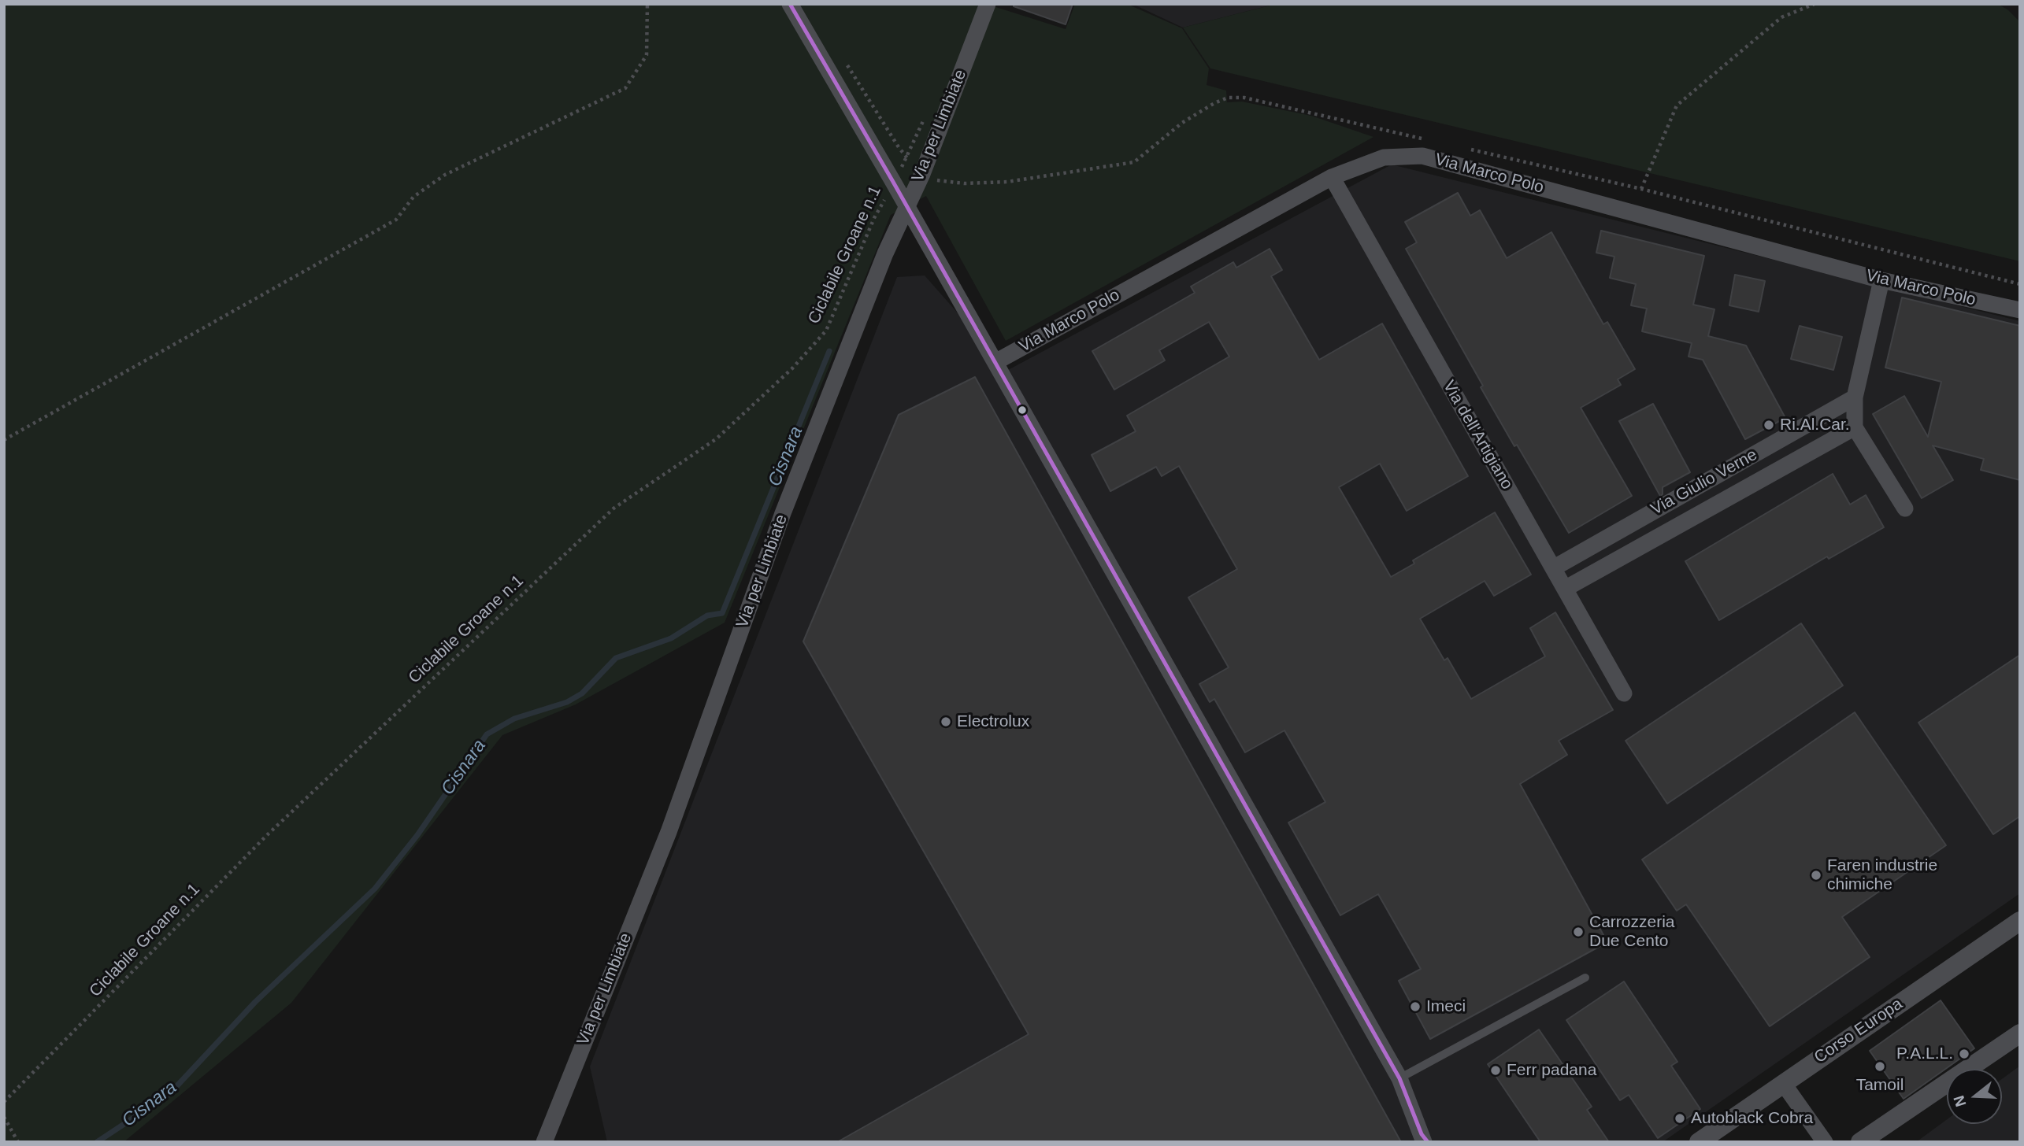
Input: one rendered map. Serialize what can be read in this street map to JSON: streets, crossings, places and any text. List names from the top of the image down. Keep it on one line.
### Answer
{"streets":{"street":["Via per Limbiate","Via Marco Polo","Via dell'Artigiano","Via Giulio Verne","Corso Europa"],"path":["Ciclabile Groane n.1"]},"crossings":[["Via Marco Polo","Via dell'Artigiano"],["Via dell'Artigiano","Via Giulio Verne"]],"water":["Cisnara"],"places":["Ri.Al.Car.","Electrolux","Faren industrie chimiche","Carrozzeria Due Cento","Imeci","P.A.L.L.","Tamoil","Ferr padana","Autoblack Cobra"],"north":"left"}
